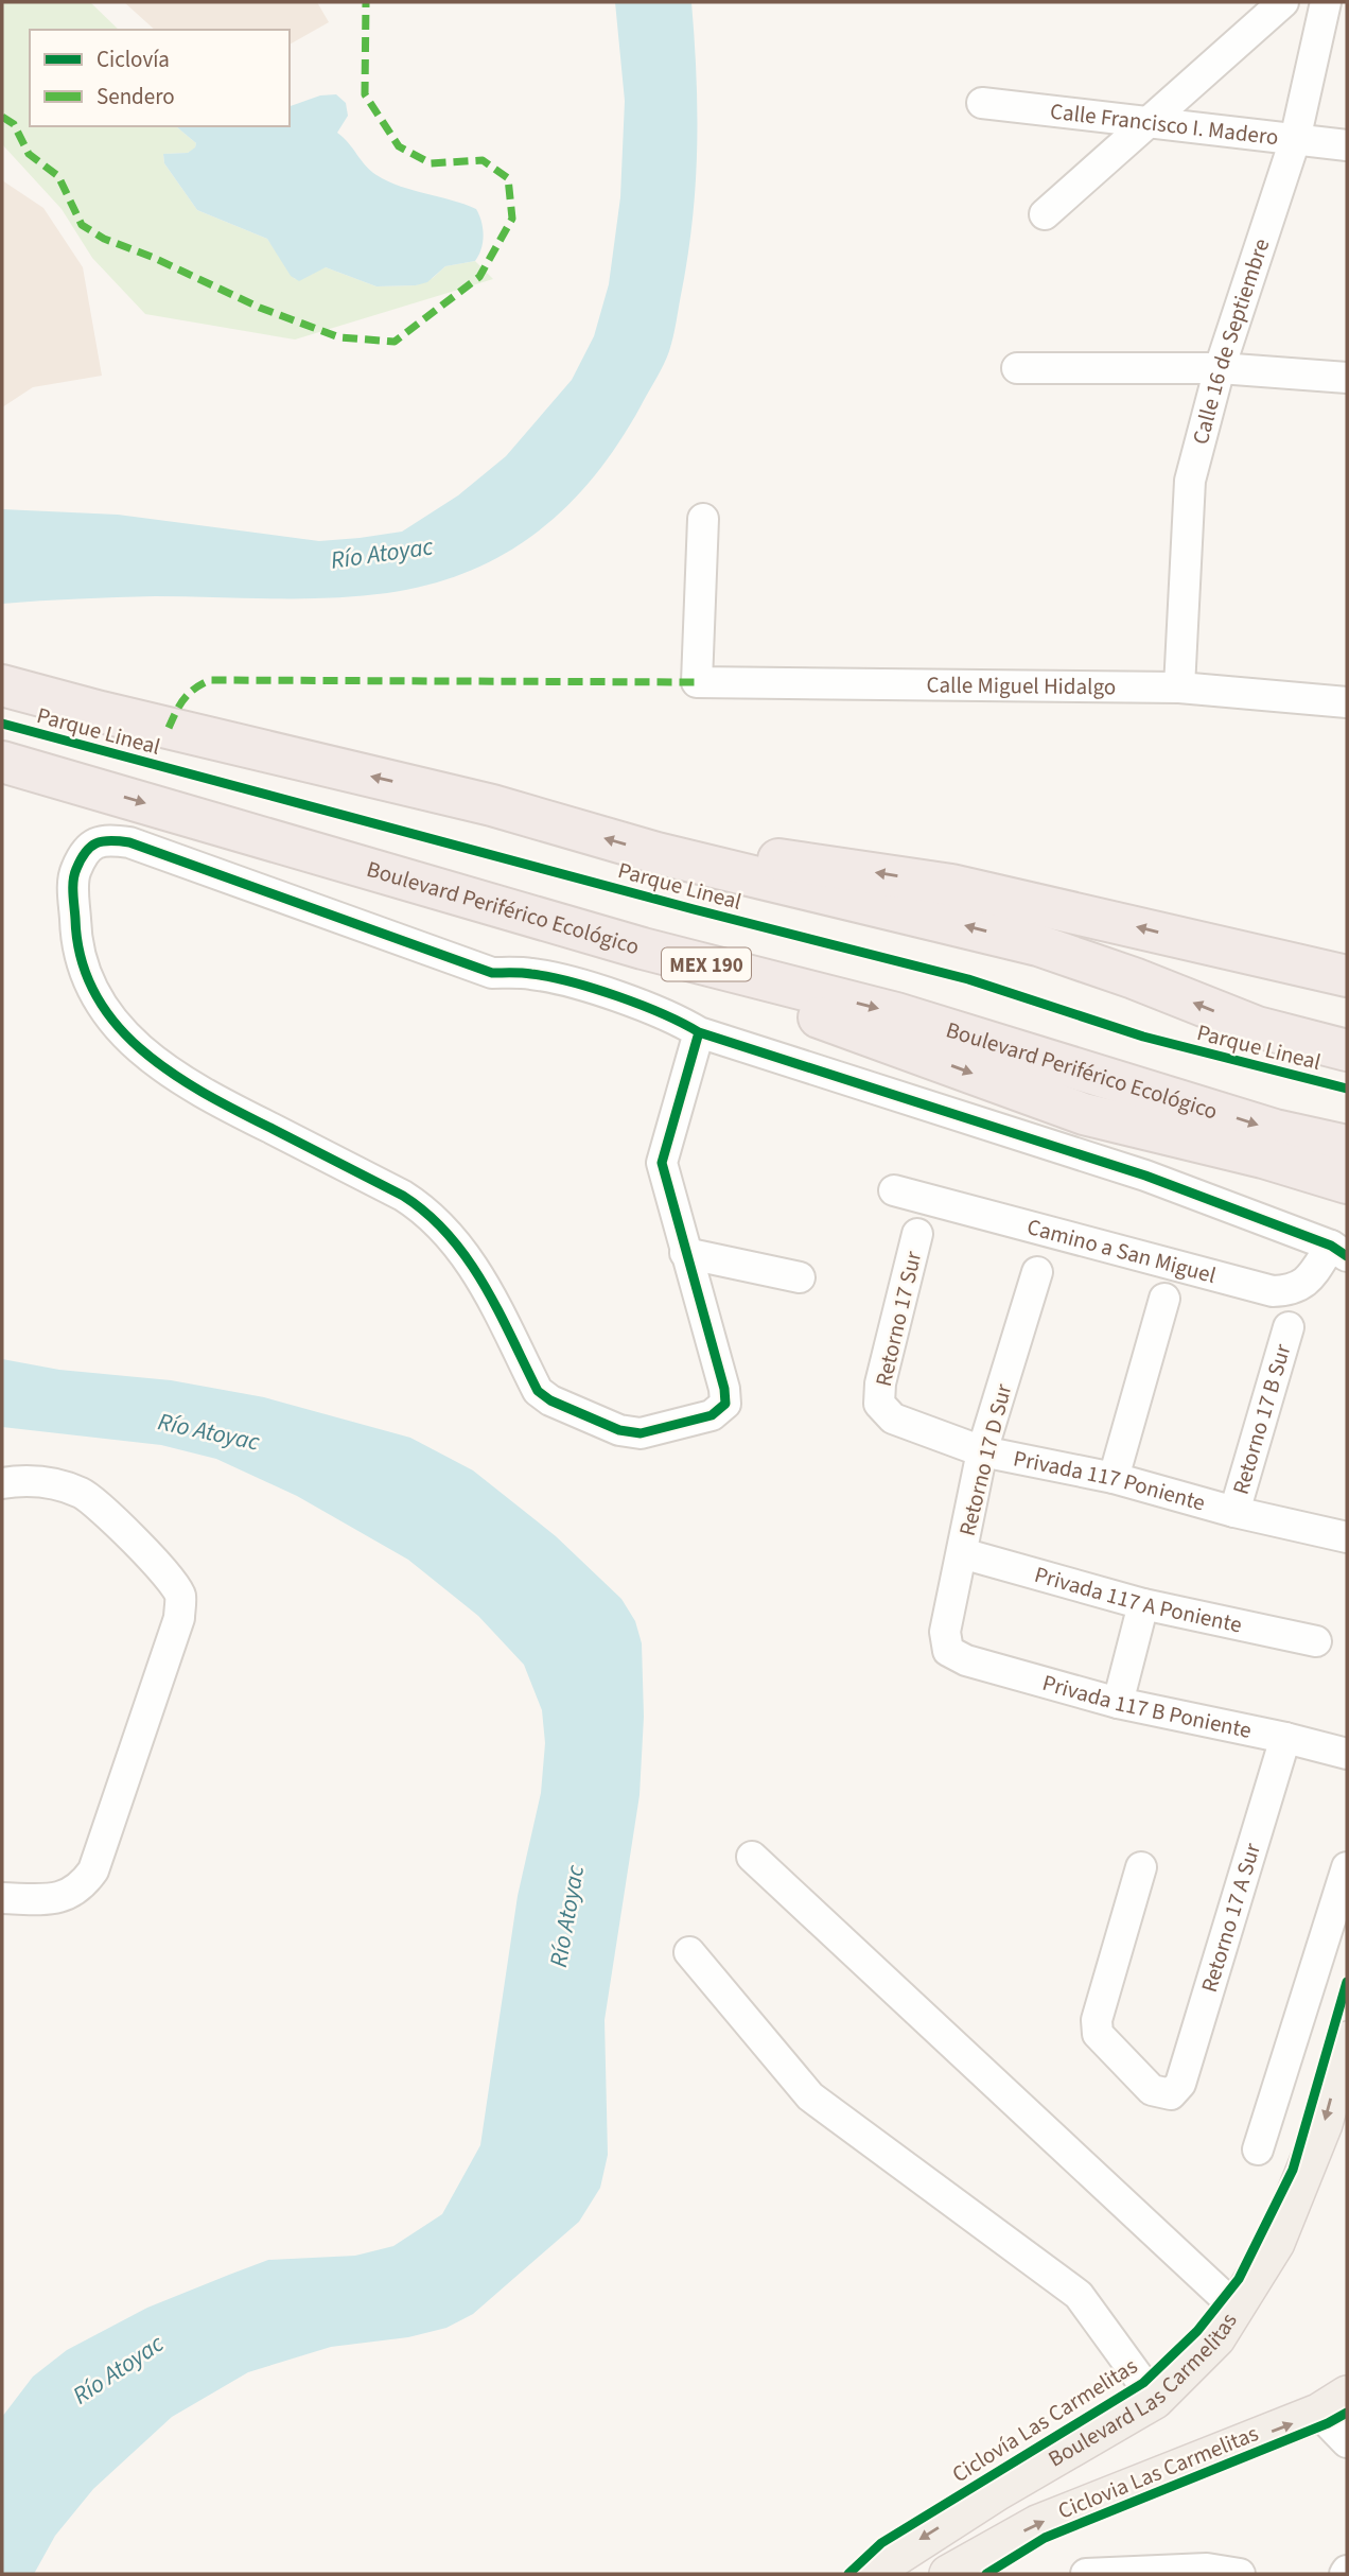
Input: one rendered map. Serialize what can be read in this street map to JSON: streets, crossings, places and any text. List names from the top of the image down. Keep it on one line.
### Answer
{"streets":{"highway":["Boulevard Periférico Ecológico","MEX 190"],"main road":["Boulevard Las Carmelitas"],"street":["Calle Francisco I. Madero","Calle 16 de Septiembre","Calle Miguel Hidalgo","Camino a San Miguel","Retorno 17 Sur","Retorno 17 B Sur","Retorno 17 D Sur","Privada 117 Poniente","Privada 117 A Poniente","Privada 117 B Poniente","Retorno 17 A Sur"],"cycle path":["Parque Lineal","Ciclovía Las Carmelitas","Ciclovia Las Carmelitas"]},"crossings":[["Calle Francisco I. Madero","Calle 16 de Septiembre"],["Calle 16 de Septiembre","Calle Miguel Hidalgo"],["Retorno 17 Sur","Privada 117 Poniente"],["Retorno 17 B Sur","Privada 117 Poniente"],["Retorno 17 D Sur","Privada 117 Poniente"],["Retorno 17 D Sur","Privada 117 A Poniente"],["Retorno 17 D Sur","Privada 117 B Poniente"],["Privada 117 B Poniente","Retorno 17 A Sur"]],"one_way":["Boulevard Las Carmelitas"],"water":["Río Atoyac"],"legend":["Ciclovía","Sendero"]}
